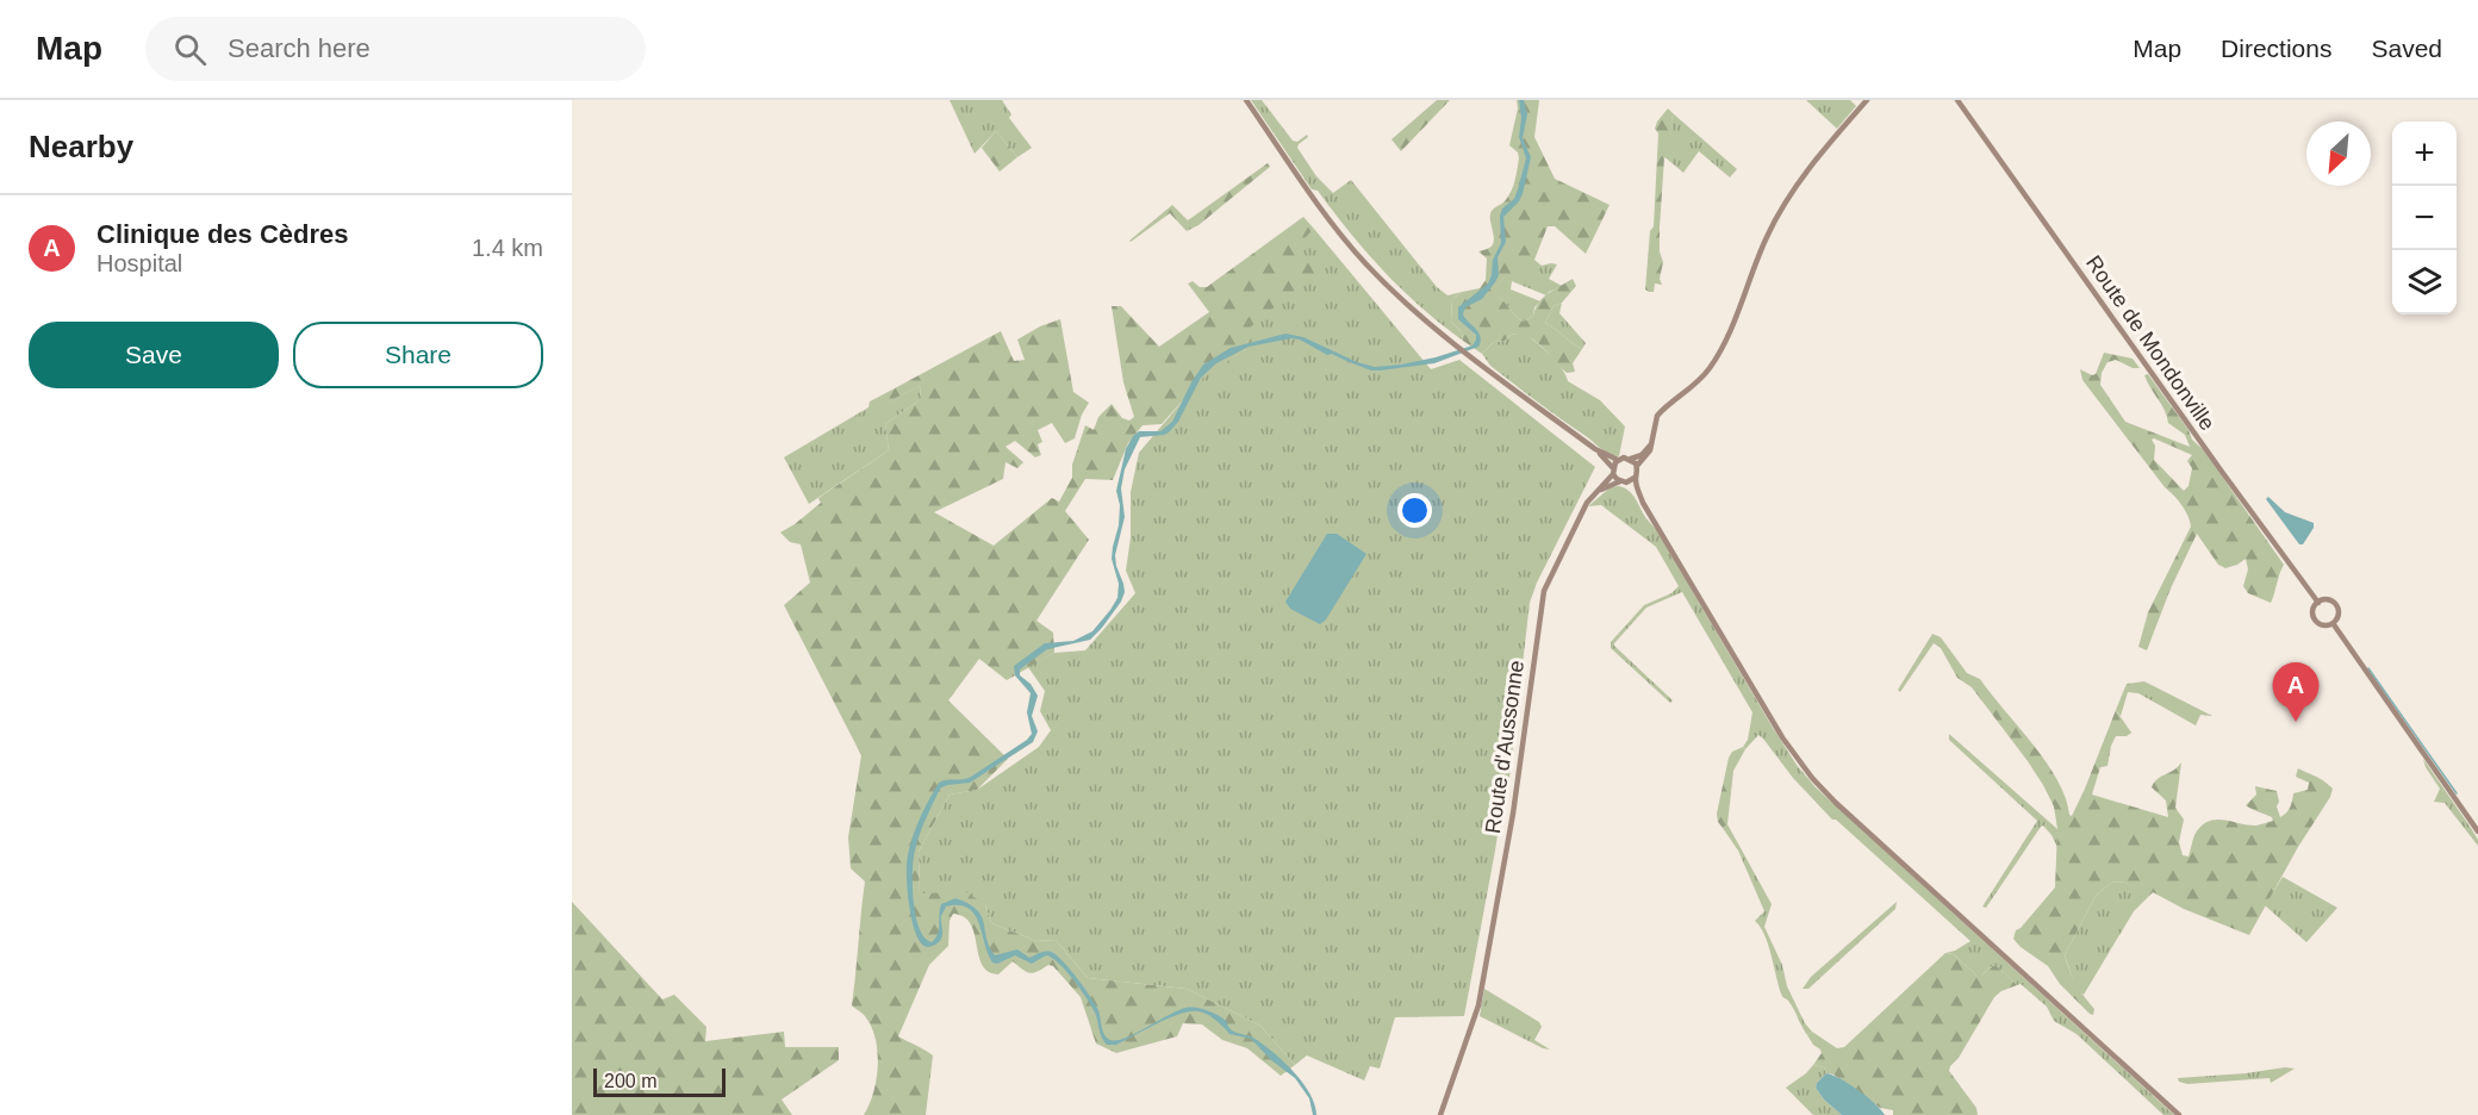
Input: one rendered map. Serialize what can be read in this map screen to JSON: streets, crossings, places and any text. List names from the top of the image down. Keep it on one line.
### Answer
{"streets":{"main road":["Route de Mondonville","Route d'Aussonne"]},"scale_bar":"200 m","north":"bottom left","page":{"header":"Map","search":"Search here","nav":["Map","Directions","Saved"],"heading":"Nearby","map_buttons":["+","−"],"list":[{"mark":"A","name":"Clinique des Cèdres","note":"Hospital","value":"1.4 km"}],"buttons":["Save","Share"],"pins":"A","scale":"200 m"}}
